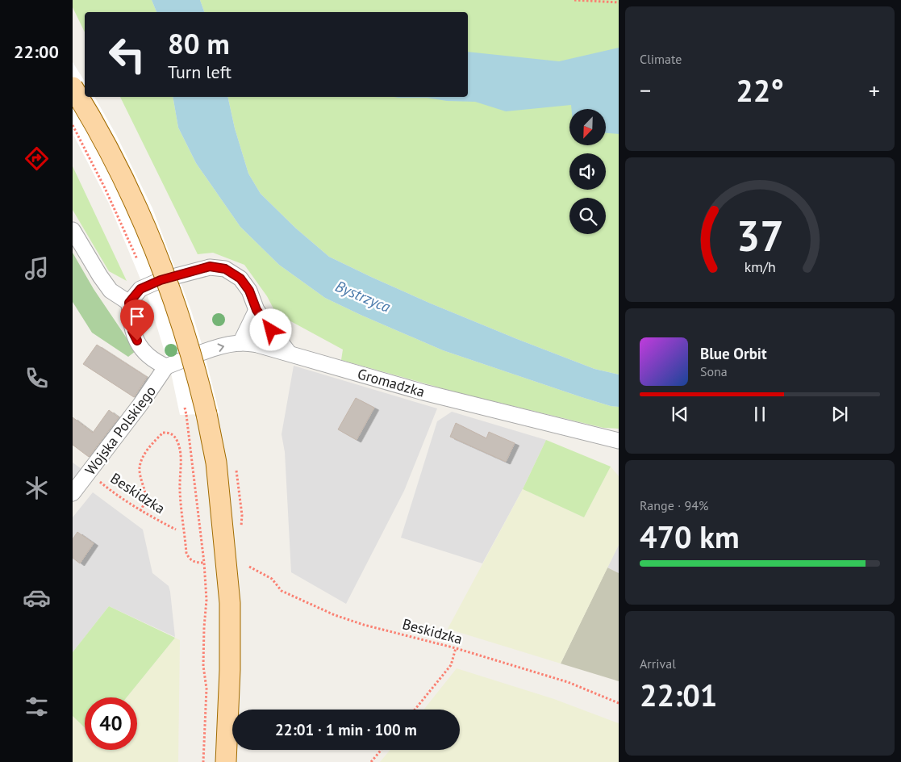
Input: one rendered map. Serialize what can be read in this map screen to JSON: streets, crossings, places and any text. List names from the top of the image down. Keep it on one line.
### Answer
{"streets":{"street":["Gromadzka","Wojska Polskiego"],"path":["Beskidzka"]},"crossings":[["Gromadzka","Wojska Polskiego"],["Wojska Polskiego","Beskidzka"]],"water":["Bystrzyca"],"north":"bottom left","page":{"tabs":"22:00","tile":["Climate",["Range · 94%","470 km"],["Arrival","22:01"]],"turn":["80 m","Turn left"],"heat":["−","22°","+"],"song":["Blue Orbit","Sona"],"limit":"40","trip":"22:01 · 1 min · 100 m","gauge":["37","km/h"]}}
